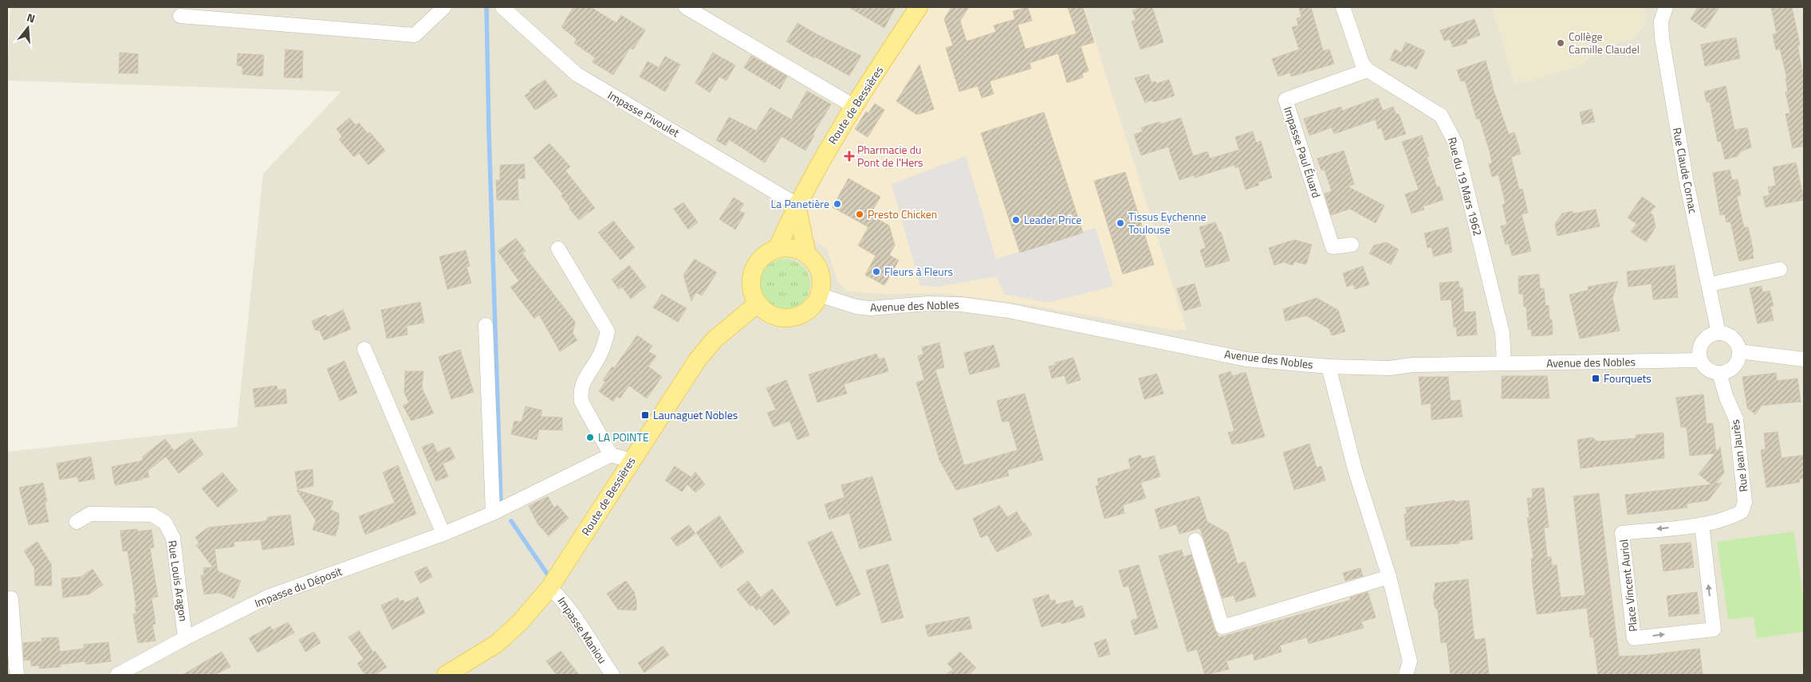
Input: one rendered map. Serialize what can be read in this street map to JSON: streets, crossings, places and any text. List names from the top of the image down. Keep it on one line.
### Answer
{"streets":{"main road":["Route de Bessières"],"street":["Impasse Pivoulet","Impasse Paul Éluard","Rue Claude Cornac","Rue du 19 Mars 1962","Avenue des Nobles","Rue Jean Jaurès","Rue Louis Aragon","Place Vincent Auriol","Impasse du Déposit","Impasse Maniou"]},"crossings":[["Route de Bessières","Impasse Pivoulet"],["Route de Bessières","Avenue des Nobles"],["Route de Bessières","Impasse Maniou"],["Impasse Paul Éluard","Rue du 19 Mars 1962"],["Rue Claude Cornac","Avenue des Nobles"],["Rue Claude Cornac","Rue Jean Jaurès"],["Rue du 19 Mars 1962","Avenue des Nobles"],["Avenue des Nobles","Rue Jean Jaurès"],["Rue Jean Jaurès","Place Vincent Auriol"],["Rue Louis Aragon","Impasse du Déposit"]],"places":{"other":["Collège Camille Claudel","La Panetière","Presto Chicken","Leader Price","Tissus Eychenne Toulouse","Fleurs à Fleurs","LA POINTE"],"health":["Pharmacie du Pont de l'Hers"],"transit":["Fourquets","Launaguet Nobles"]},"north":"top"}
